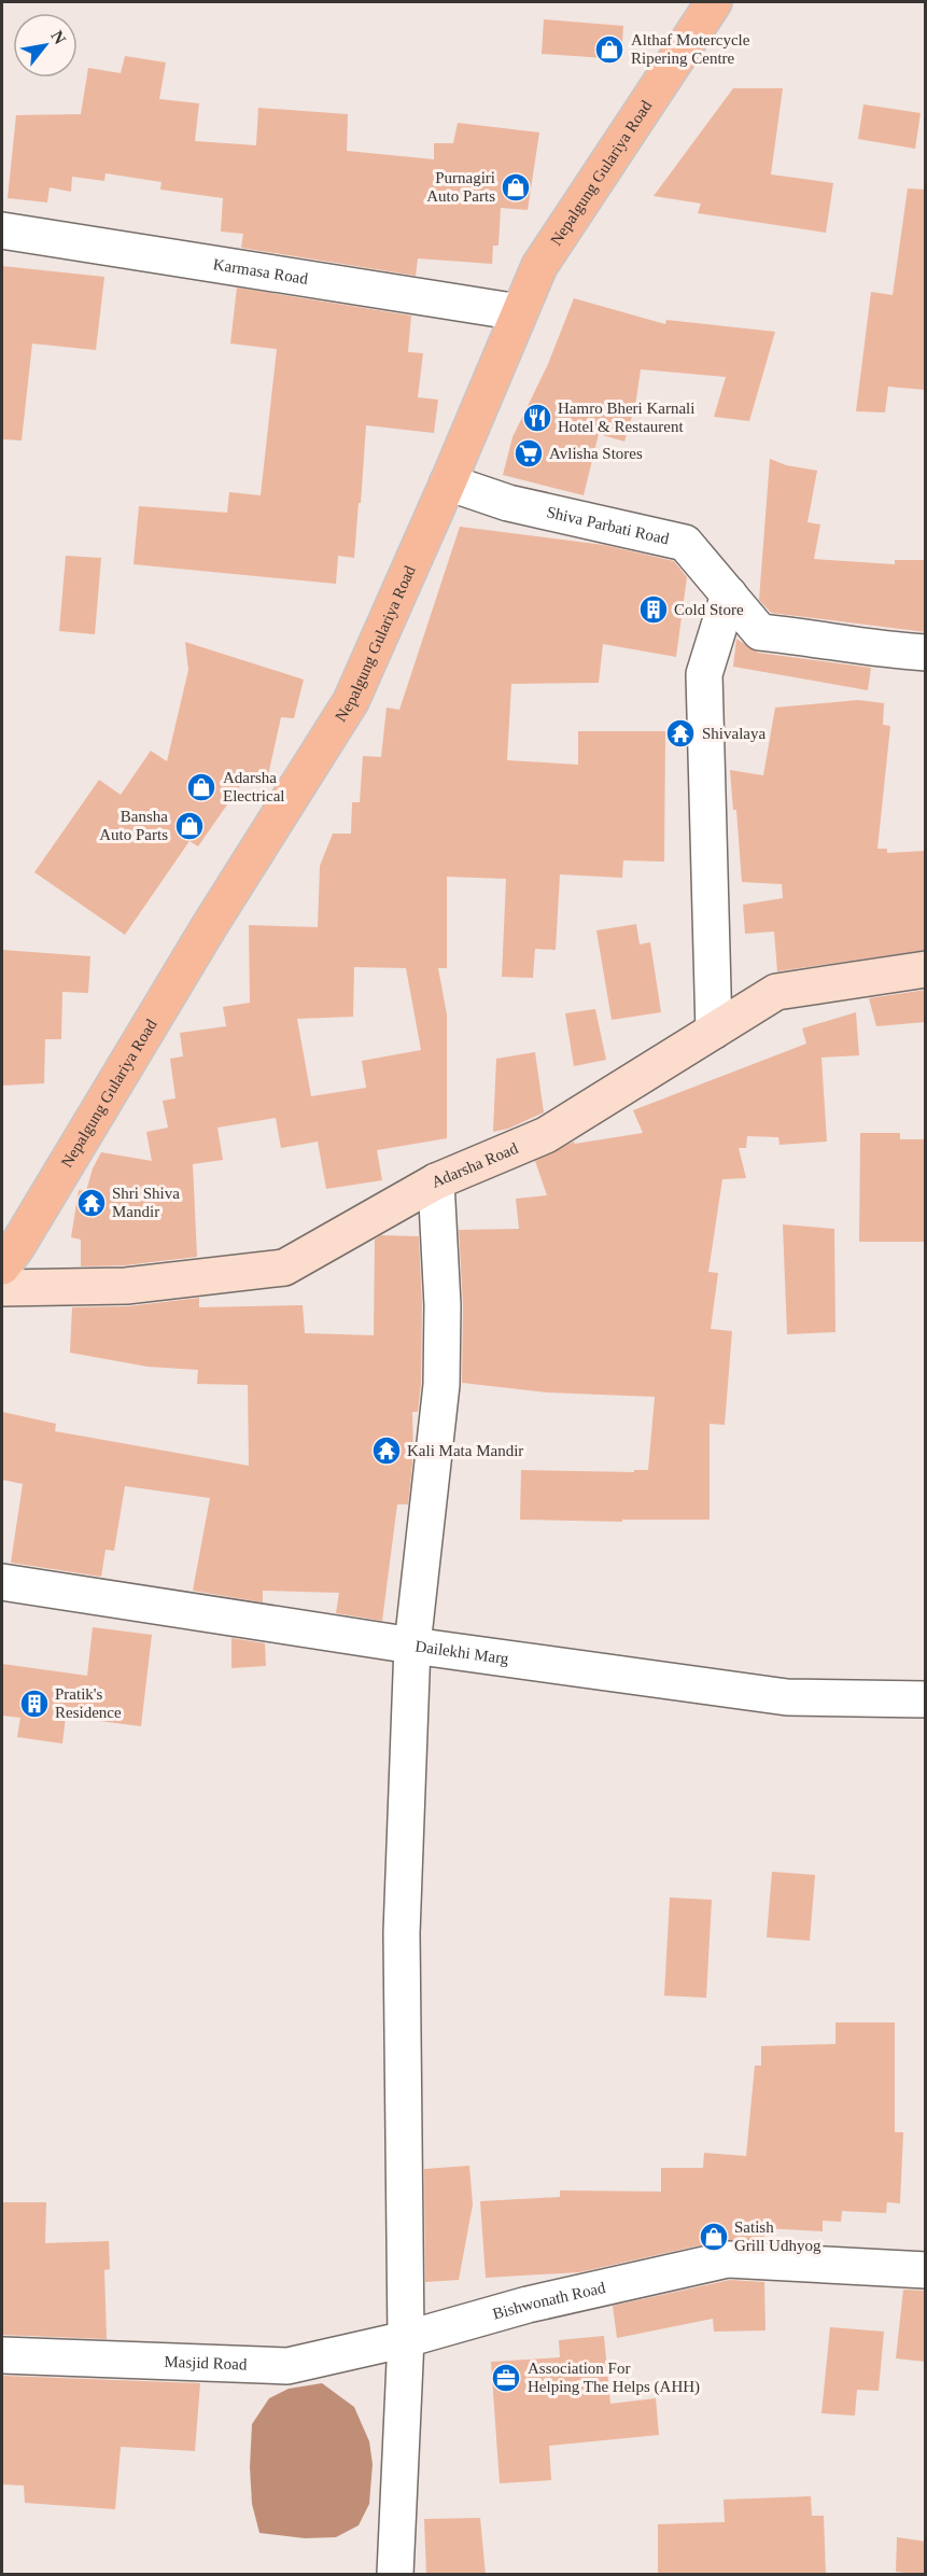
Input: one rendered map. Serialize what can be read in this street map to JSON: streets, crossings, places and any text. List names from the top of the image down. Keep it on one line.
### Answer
{"streets":{"main road":["Nepalgung Gulariya Road","Adarsha Road"],"street":["Karmasa Road","Shiva Parbati Road","Dailekhi Marg","Bishwonath Road","Masjid Road"]},"crossings":[["Nepalgung Gulariya Road","Karmasa Road"],["Nepalgung Gulariya Road","Shiva Parbati Road"],["Bishwonath Road","Masjid Road"]],"places":{"shop":["Althaf Motercycle Ripering Centre","Purnagiri Auto Parts","Adarsha Electrical","Bansha Auto Parts","Satish Grill Udhyog"],"restaurant":["Hamro Bheri Karnali Hotel & Restaurent"],"supermarket":["Avlisha Stores"],"building":["Cold Store","Pratik's Residence"],"temple":["Shivalaya","Shri Shiva Mandir","Kali Mata Mandir"],"office":["Association For Helping The Helps (AHH)"]},"north":"top right"}
